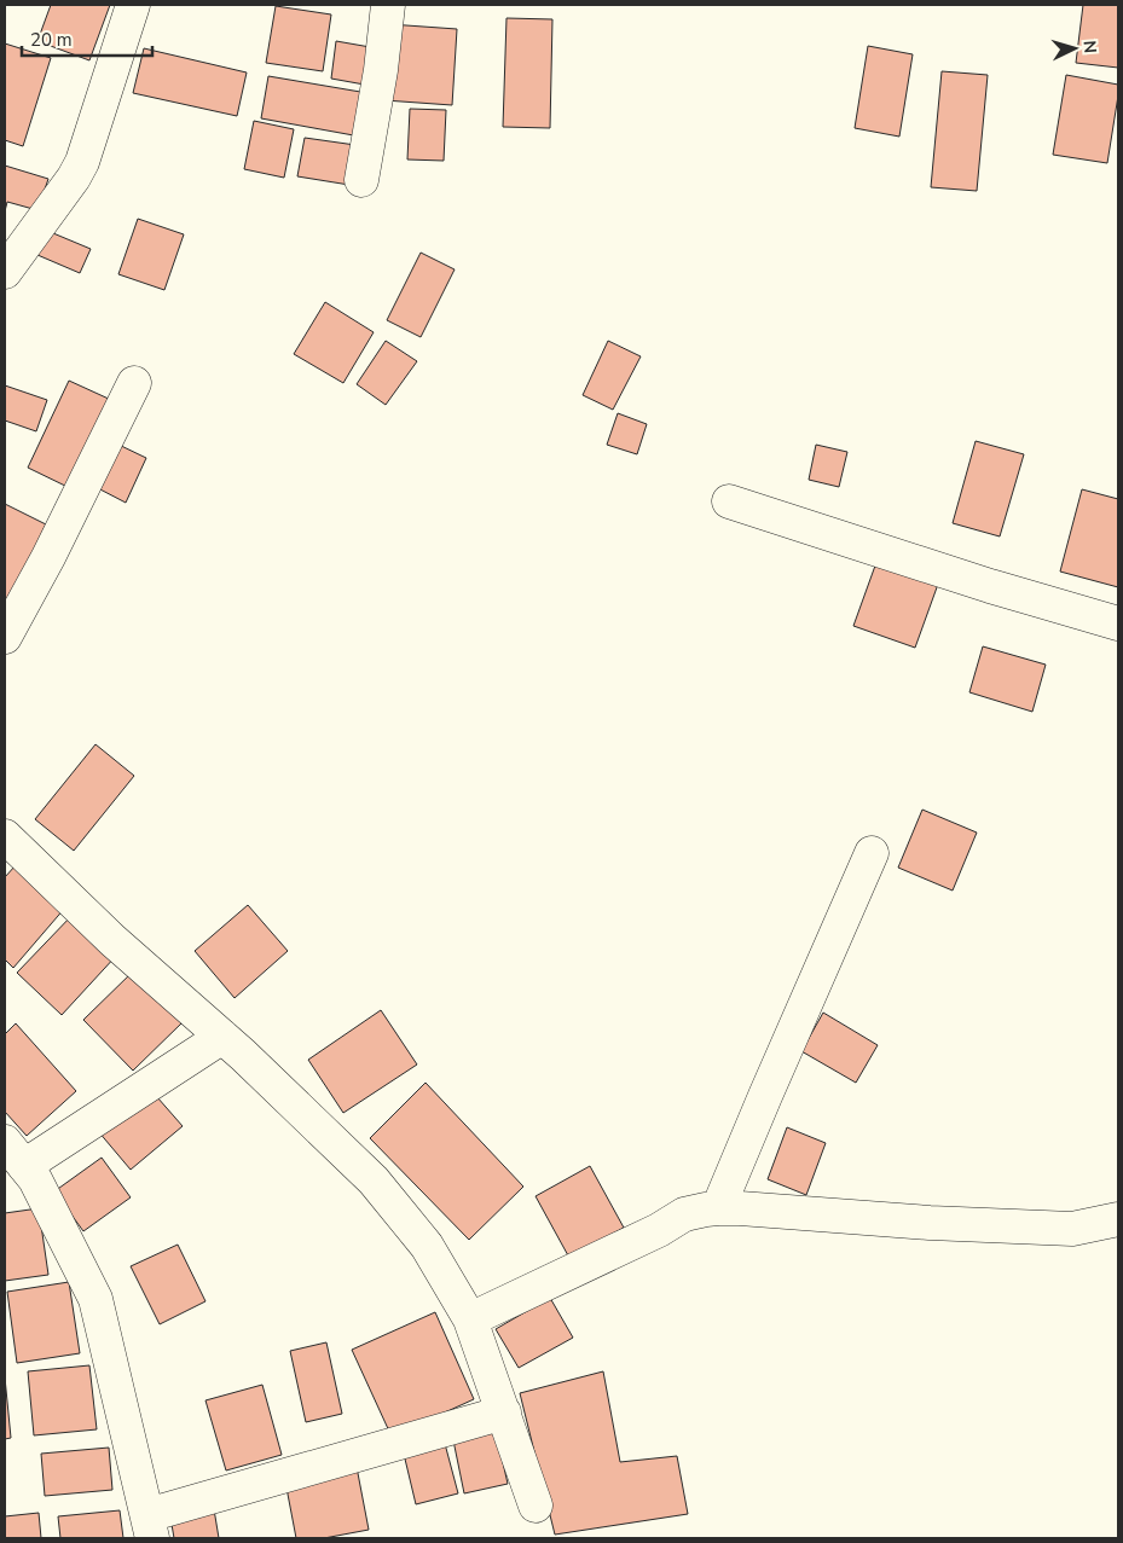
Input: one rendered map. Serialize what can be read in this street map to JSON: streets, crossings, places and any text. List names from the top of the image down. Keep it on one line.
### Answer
{"scale_bar":"20 m","north":"right"}
